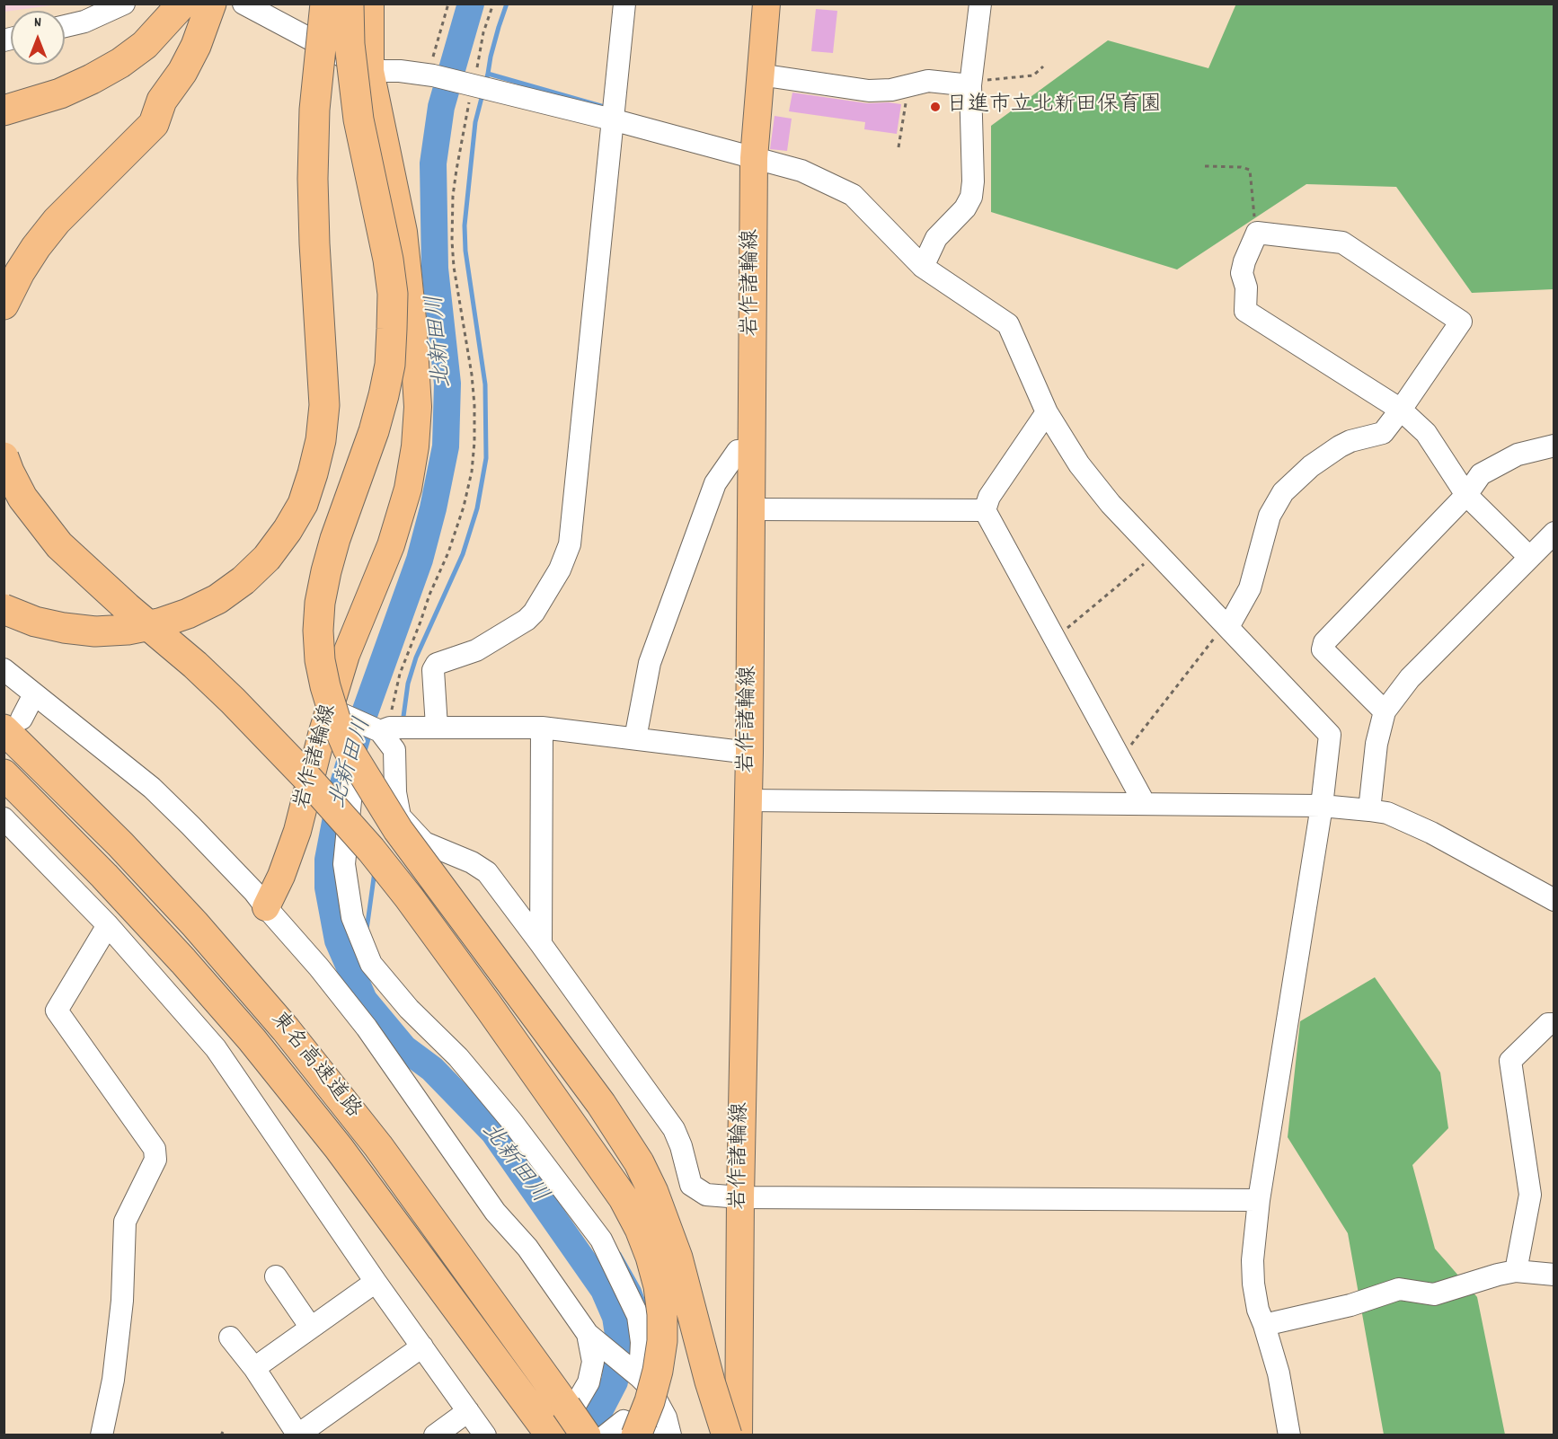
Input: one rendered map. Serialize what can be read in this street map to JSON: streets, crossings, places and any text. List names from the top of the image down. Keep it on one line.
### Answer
{"streets":{"highway":["東名高速道路"],"main road":["岩作諸輪線"]},"water":["北新田川"],"places":["日進市立北新田保育園"],"north":"top"}
